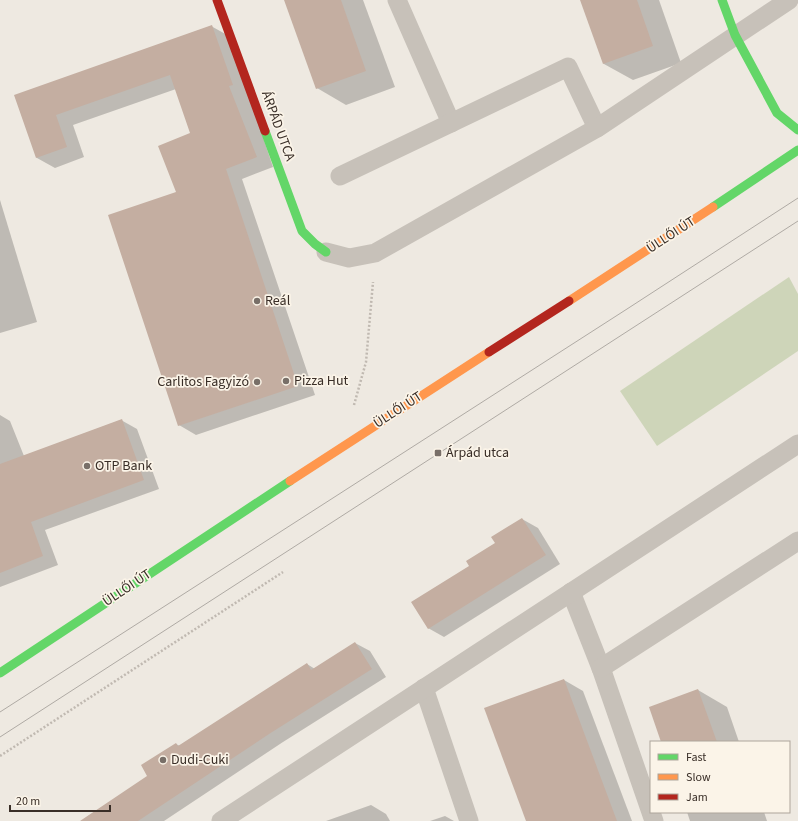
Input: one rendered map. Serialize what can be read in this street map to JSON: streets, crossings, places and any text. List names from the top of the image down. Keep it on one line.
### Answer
{"streets":{"main road":["ÁRPÁD UTCA","ÜLLŐI ÚT"]},"places":{"other":["Reál","Pizza Hut","Carlitos Fagyizó","OTP Bank","Dudi-Cuki"],"transit":["Árpád utca"]},"legend":["Fast","Slow","Jam"],"scale_bar":"20 m"}
